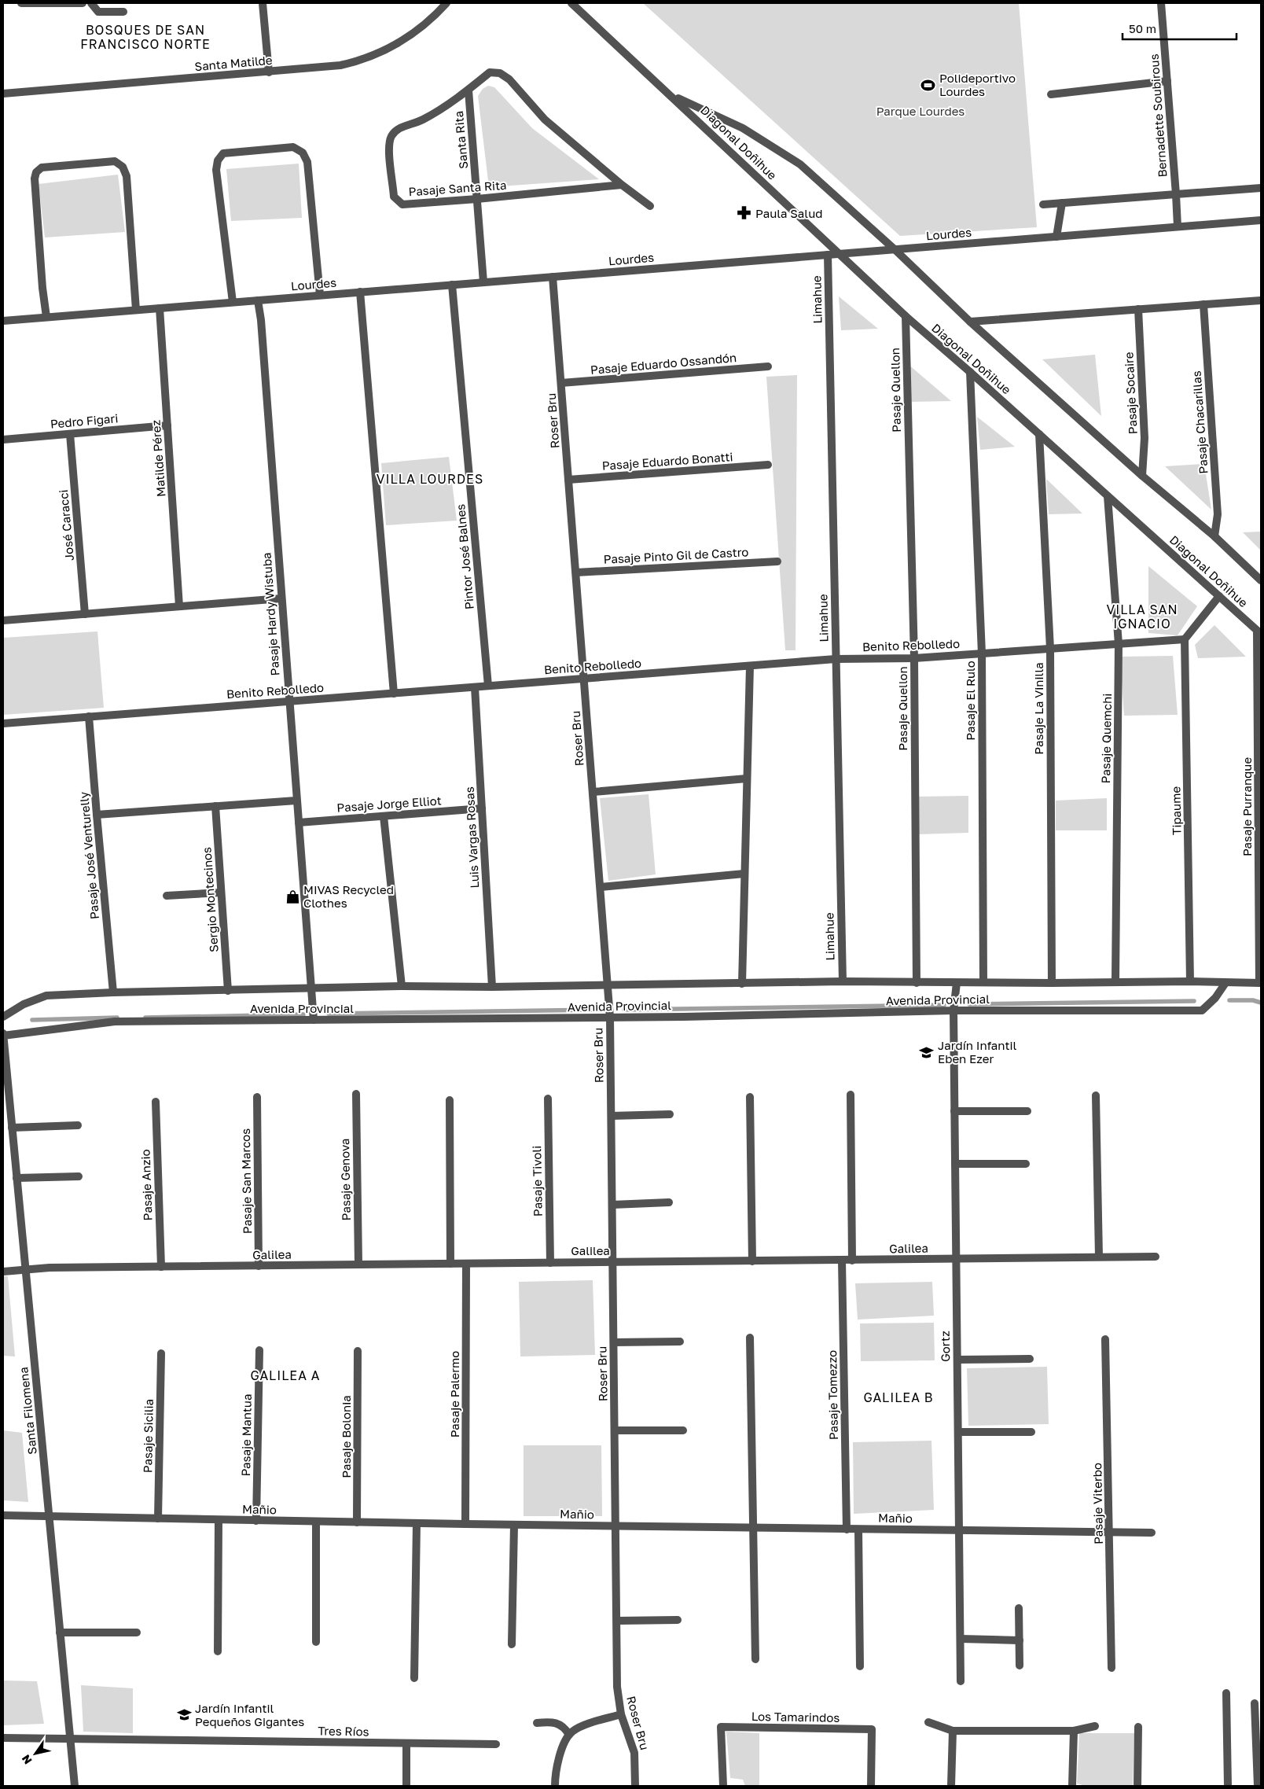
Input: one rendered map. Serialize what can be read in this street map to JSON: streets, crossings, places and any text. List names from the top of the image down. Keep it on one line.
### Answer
{"streets":{"street":["Santa Matilde","Bernadette Soubirous","Santa Rita","Diagonal Doñihue","Pasaje Santa Rita","Lourdes","Limahue","Pasaje Eduardo Ossandón","Pasaje Quellon","Pasaje Socaire","Pedro Figari","Roser Bru","Pasaje Chacarillas","Matilde Pérez","Pasaje Eduardo Bonatti","José Caracci","Pasaje Pinto Gil de Castro","Pintor José Balnes","Pasaje Hardy Wistuba","Benito Rebolledo","Pasaje El Rulo","Pasaje La Vinilla","Pasaje Quemchi","Pasaje Jorge Elliot","Pasaje Purranque","Tipaume","Luis Vargas Rosas","Pasaje José Venturelly","Sergio Montecinos","Avenida Provincial","Pasaje Genova","Pasaje San Marcos","Pasaje Tivoli","Pasaje Anzio","Galilea","Gortz","Pasaje Palermo","Pasaje Tomezzo","Santa Filomena","Pasaje Mantua","Pasaje Sicilia","Pasaje Bolonia","Pasaje Viterbo","Mañio","Los Tamarindos","Tres Ríos"]},"crossings":[["Bernadette Soubirous","Lourdes"],["Santa Rita","Pasaje Santa Rita"],["Santa Rita","Lourdes"],["Diagonal Doñihue","Lourdes"],["Diagonal Doñihue","Pasaje Quellon"],["Diagonal Doñihue","Pasaje Socaire"],["Diagonal Doñihue","Pasaje Chacarillas"],["Diagonal Doñihue","Pasaje El Rulo"],["Diagonal Doñihue","Pasaje La Vinilla"],["Diagonal Doñihue","Pasaje Quemchi"],["Diagonal Doñihue","Pasaje Purranque"],["Lourdes","Limahue"],["Lourdes","Roser Bru"],["Lourdes","Matilde Pérez"],["Lourdes","Pintor José Balnes"],["Lourdes","Pasaje Hardy Wistuba"],["Limahue","Benito Rebolledo"],["Limahue","Avenida Provincial"],["Pasaje Eduardo Ossandón","Roser Bru"],["Pasaje Quellon","Benito Rebolledo"],["Pasaje Quellon","Avenida Provincial"],["Pedro Figari","Matilde Pérez"],["Pedro Figari","José Caracci"],["Roser Bru","Pasaje Eduardo Bonatti"],["Roser Bru","Pasaje Pinto Gil de Castro"],["Roser Bru","Benito Rebolledo"],["Roser Bru","Avenida Provincial"],["Roser Bru","Galilea"],["Roser Bru","Mañio"],["Pintor José Balnes","Benito Rebolledo"],["Pasaje Hardy Wistuba","Benito Rebolledo"],["Pasaje Hardy Wistuba","Pasaje Jorge Elliot"],["Pasaje Hardy Wistuba","Avenida Provincial"],["Benito Rebolledo","Pasaje El Rulo"],["Benito Rebolledo","Pasaje La Vinilla"],["Benito Rebolledo","Pasaje Quemchi"],["Benito Rebolledo","Tipaume"],["Benito Rebolledo","Luis Vargas Rosas"],["Benito Rebolledo","Pasaje José Venturelly"],["Pasaje El Rulo","Avenida Provincial"],["Pasaje La Vinilla","Avenida Provincial"],["Pasaje Quemchi","Avenida Provincial"],["Pasaje Jorge Elliot","Luis Vargas Rosas"],["Pasaje Purranque","Avenida Provincial"],["Tipaume","Avenida Provincial"],["Luis Vargas Rosas","Avenida Provincial"],["Pasaje José Venturelly","Avenida Provincial"],["Sergio Montecinos","Avenida Provincial"],["Avenida Provincial","Gortz"],["Avenida Provincial","Santa Filomena"],["Pasaje Genova","Galilea"],["Pasaje San Marcos","Galilea"],["Pasaje Tivoli","Galilea"],["Pasaje Anzio","Galilea"],["Galilea","Gortz"],["Galilea","Pasaje Palermo"],["Galilea","Pasaje Tomezzo"],["Galilea","Santa Filomena"],["Gortz","Mañio"],["Pasaje Palermo","Mañio"],["Pasaje Tomezzo","Mañio"],["Santa Filomena","Mañio"],["Santa Filomena","Tres Ríos"],["Pasaje Mantua","Mañio"],["Pasaje Sicilia","Mañio"],["Pasaje Bolonia","Mañio"],["Pasaje Viterbo","Mañio"]],"districts":["BOSQUES DE SAN FRANCISCO NORTE","VILLA LOURDES","VILLA SAN IGNACIO","GALILEA A","GALILEA B"],"parks":["Parque Lourdes"],"places":{"sports":["Polideportivo Lourdes"],"pharmacy":["Paula Salud"],"shop":["MIVAS Recycled Clothes"],"school or university":["Jardín Infantil Eben Ezer","Jardín Infantil Pequeños Gigantes"]},"scale_bar":"50 m","north":"bottom left"}
